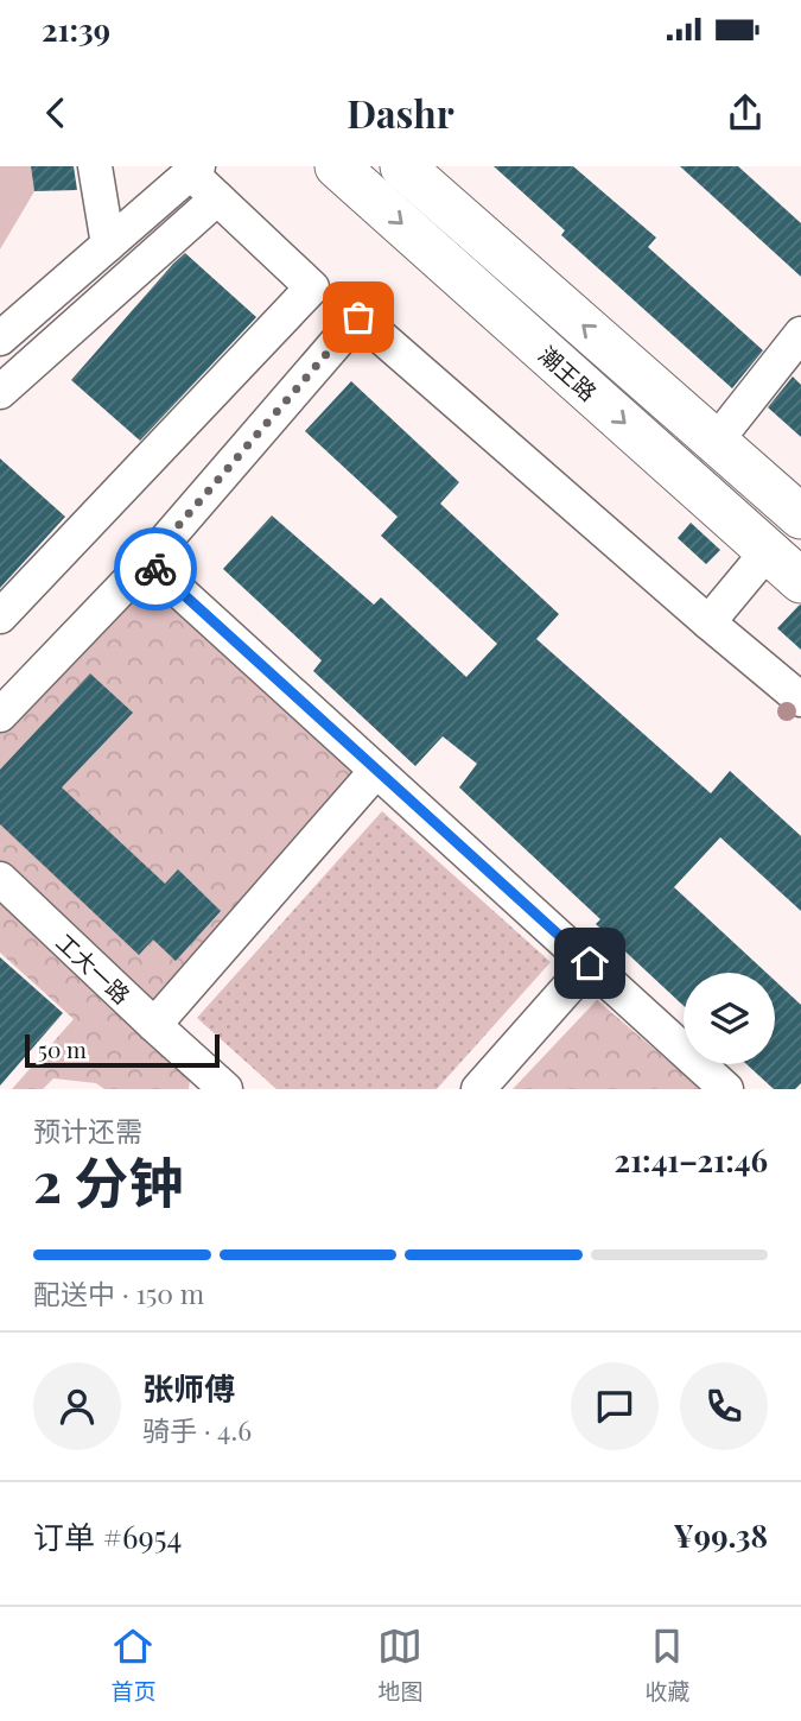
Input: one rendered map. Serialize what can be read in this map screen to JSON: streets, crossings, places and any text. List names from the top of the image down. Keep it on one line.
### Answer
{"streets":{"main road":["潮王路"],"street":["工大一路"]},"scale_bar":"50 m","page":{"status":"21:39","header":"Dashr","scale":"50 m","heading":["2 分钟","预计还需","21:41–21:46"],"panel":["张师傅","骑手 · 4.6","订单 #6954","¥99.38"],"bar":"配送中 · 150 m","tabs":["首页","地图","收藏"]}}
